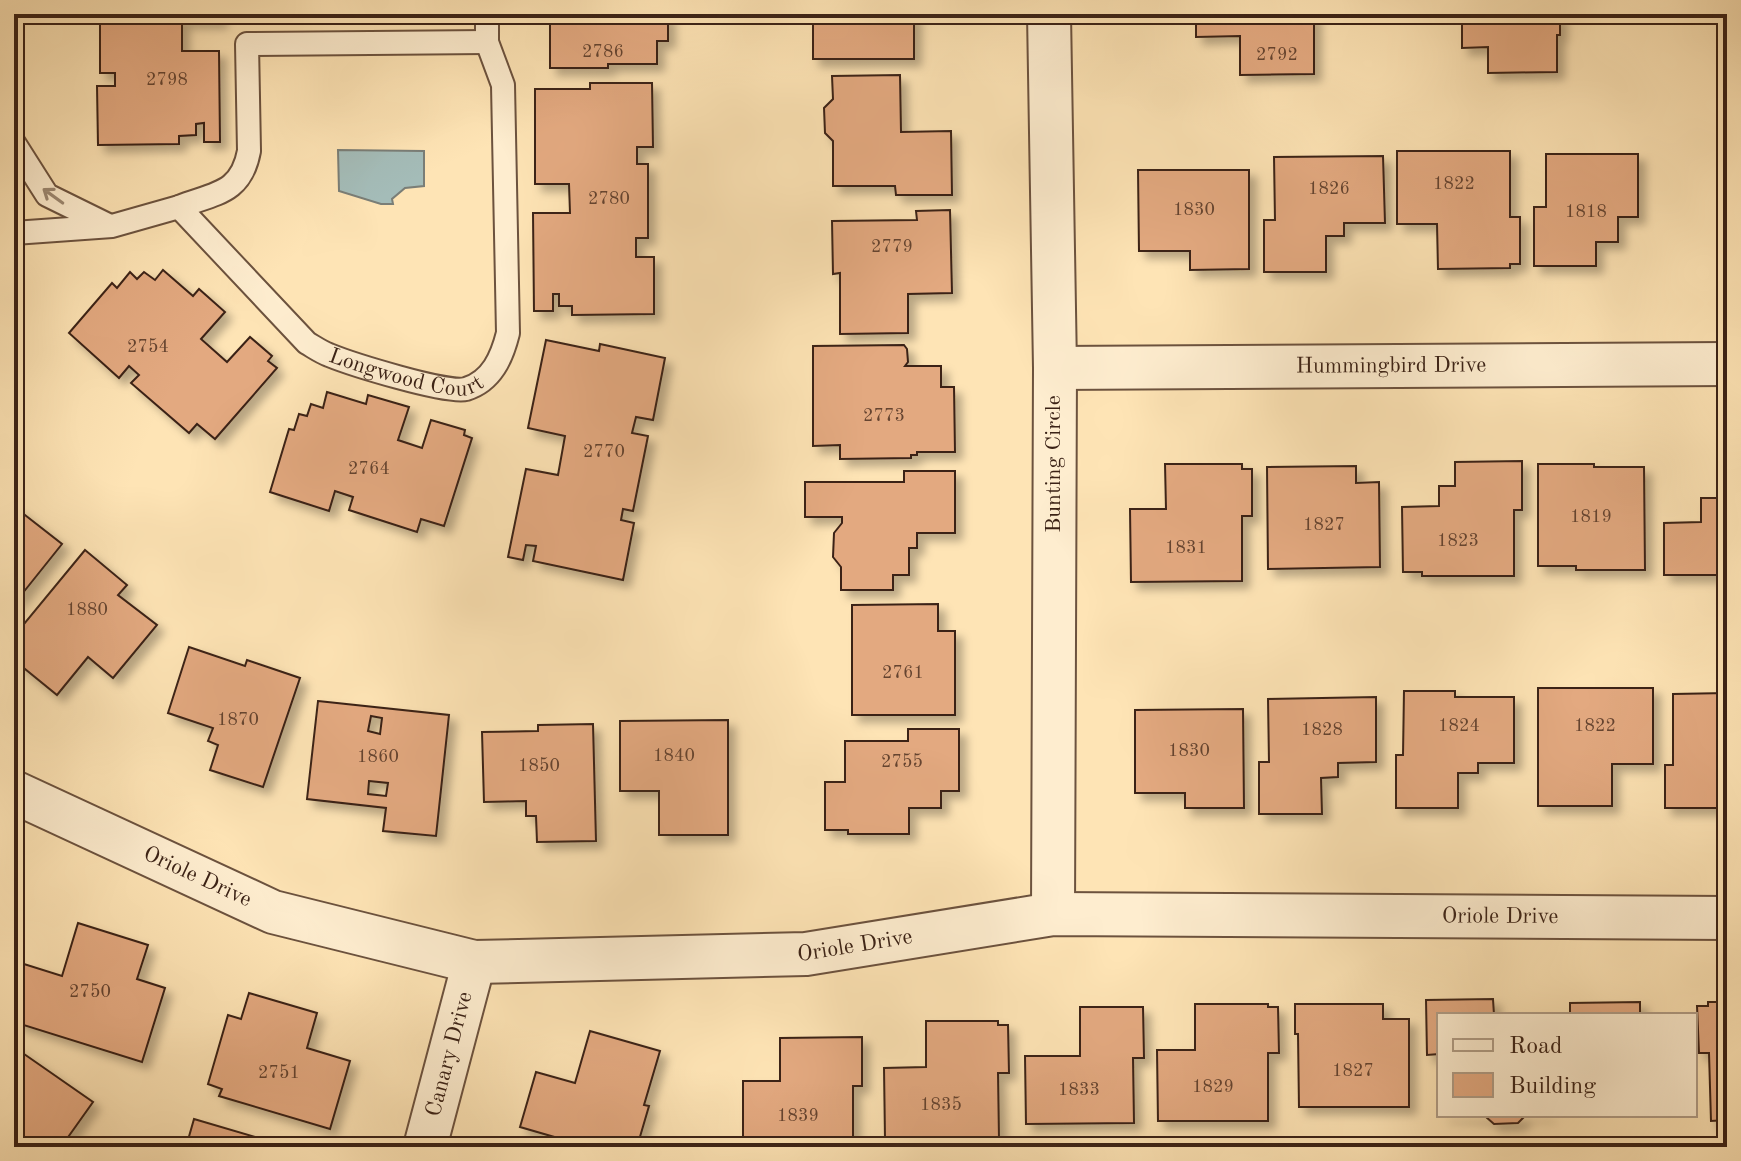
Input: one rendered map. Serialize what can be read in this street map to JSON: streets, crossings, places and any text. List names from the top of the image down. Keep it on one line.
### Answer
{"streets":{"street":["Hummingbird Drive","Bunting Circle","Oriole Drive","Canary Drive"],"lane":["Longwood Court"]},"crossings":[["Hummingbird Drive","Bunting Circle"],["Bunting Circle","Oriole Drive"],["Oriole Drive","Canary Drive"]],"house_numbers":["2786","2792","2798","1822","1826","2780","1830","1818","2779","2754","2773","2770","2764","1819","1827","1823","1831","1880","2761","1870","1824","1822","1828","1830","1840","1860","2755","1850","2750","1827","2751","1829","1833","1835","1839"],"legend":["Road","Building"]}
